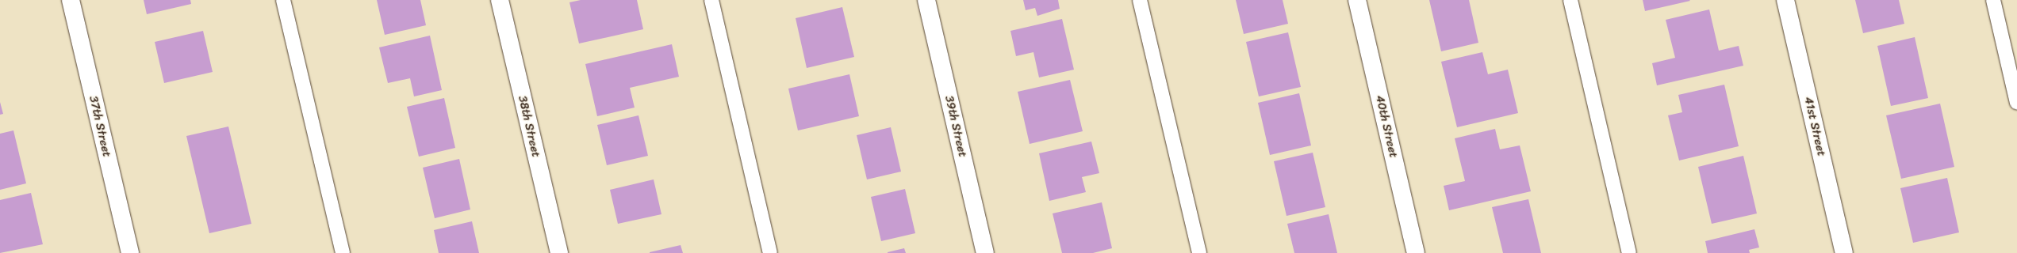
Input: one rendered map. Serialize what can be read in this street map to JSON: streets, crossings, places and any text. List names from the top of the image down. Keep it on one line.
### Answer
{"streets":{"street":["37th Street","38th Street","39th Street","40th Street","41st Street"]}}
